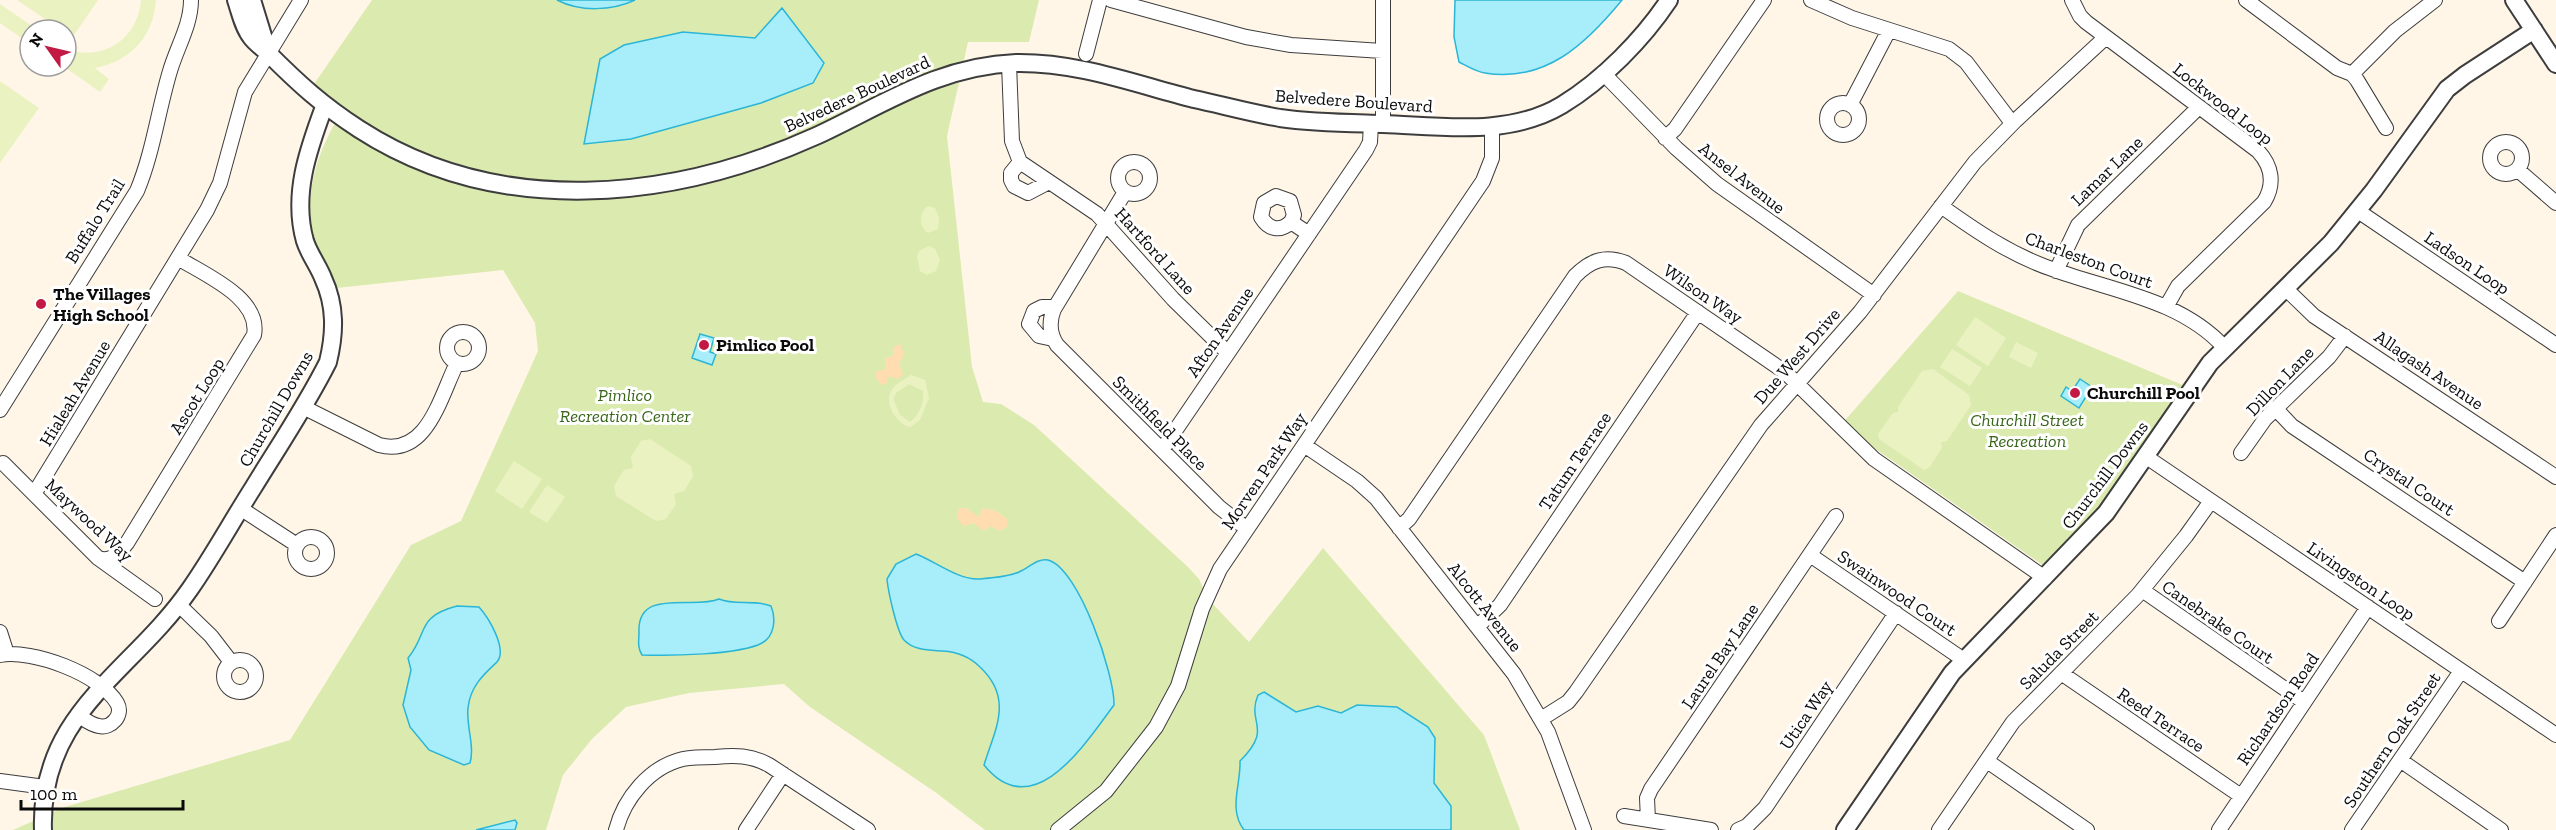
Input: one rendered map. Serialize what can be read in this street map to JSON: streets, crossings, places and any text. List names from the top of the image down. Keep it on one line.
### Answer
{"streets":{"street":["Belvedere Boulevard","Lockwood Loop","Lamar Lane","Ansel Avenue","Buffalo Trail","Hartford Lane","Charleston Court","Ladson Loop","Wilson Way","Afton Avenue","Due West Drive","Allagash Avenue","Dillon Lane","Hialeah Avenue","Ascot Loop","Churchill Downs","Smithfield Place","Tatum Terrace","Morven Park Way","Crystal Court","Maywood Way","Livingston Loop","Swainwood Court","Alcott Avenue","Canebrake Court","Saluda Street","Laurel Bay Lane","Richardson Road","Utica Way","Reed Terrace","Southern Oak Street"]},"crossings":[["Belvedere Boulevard","Ansel Avenue"],["Belvedere Boulevard","Afton Avenue"],["Belvedere Boulevard","Hialeah Avenue"],["Belvedere Boulevard","Churchill Downs"],["Belvedere Boulevard","Morven Park Way"],["Lockwood Loop","Lamar Lane"],["Lockwood Loop","Charleston Court"],["Lockwood Loop","Due West Drive"],["Lamar Lane","Charleston Court"],["Ansel Avenue","Due West Drive"],["Hartford Lane","Afton Avenue"],["Charleston Court","Due West Drive"],["Charleston Court","Churchill Downs"],["Ladson Loop","Churchill Downs"],["Wilson Way","Due West Drive"],["Wilson Way","Churchill Downs"],["Wilson Way","Tatum Terrace"],["Wilson Way","Alcott Avenue"],["Afton Avenue","Smithfield Place"],["Due West Drive","Alcott Avenue"],["Allagash Avenue","Dillon Lane"],["Allagash Avenue","Churchill Downs"],["Dillon Lane","Crystal Court"],["Hialeah Avenue","Ascot Loop"],["Hialeah Avenue","Maywood Way"],["Ascot Loop","Maywood Way"],["Churchill Downs","Livingston Loop"],["Churchill Downs","Swainwood Court"],["Smithfield Place","Morven Park Way"],["Tatum Terrace","Alcott Avenue"],["Morven Park Way","Alcott Avenue"],["Livingston Loop","Saluda Street"],["Livingston Loop","Richardson Road"],["Livingston Loop","Southern Oak Street"],["Swainwood Court","Laurel Bay Lane"],["Swainwood Court","Utica Way"],["Canebrake Court","Saluda Street"],["Canebrake Court","Richardson Road"],["Saluda Street","Reed Terrace"],["Richardson Road","Reed Terrace"]],"parks":["Pimlico Recreation Center","Churchill Street Recreation"],"places":["The Villages High School","Pimlico Pool","Churchill Pool"],"scale_bar":"100 m","north":"top left"}
